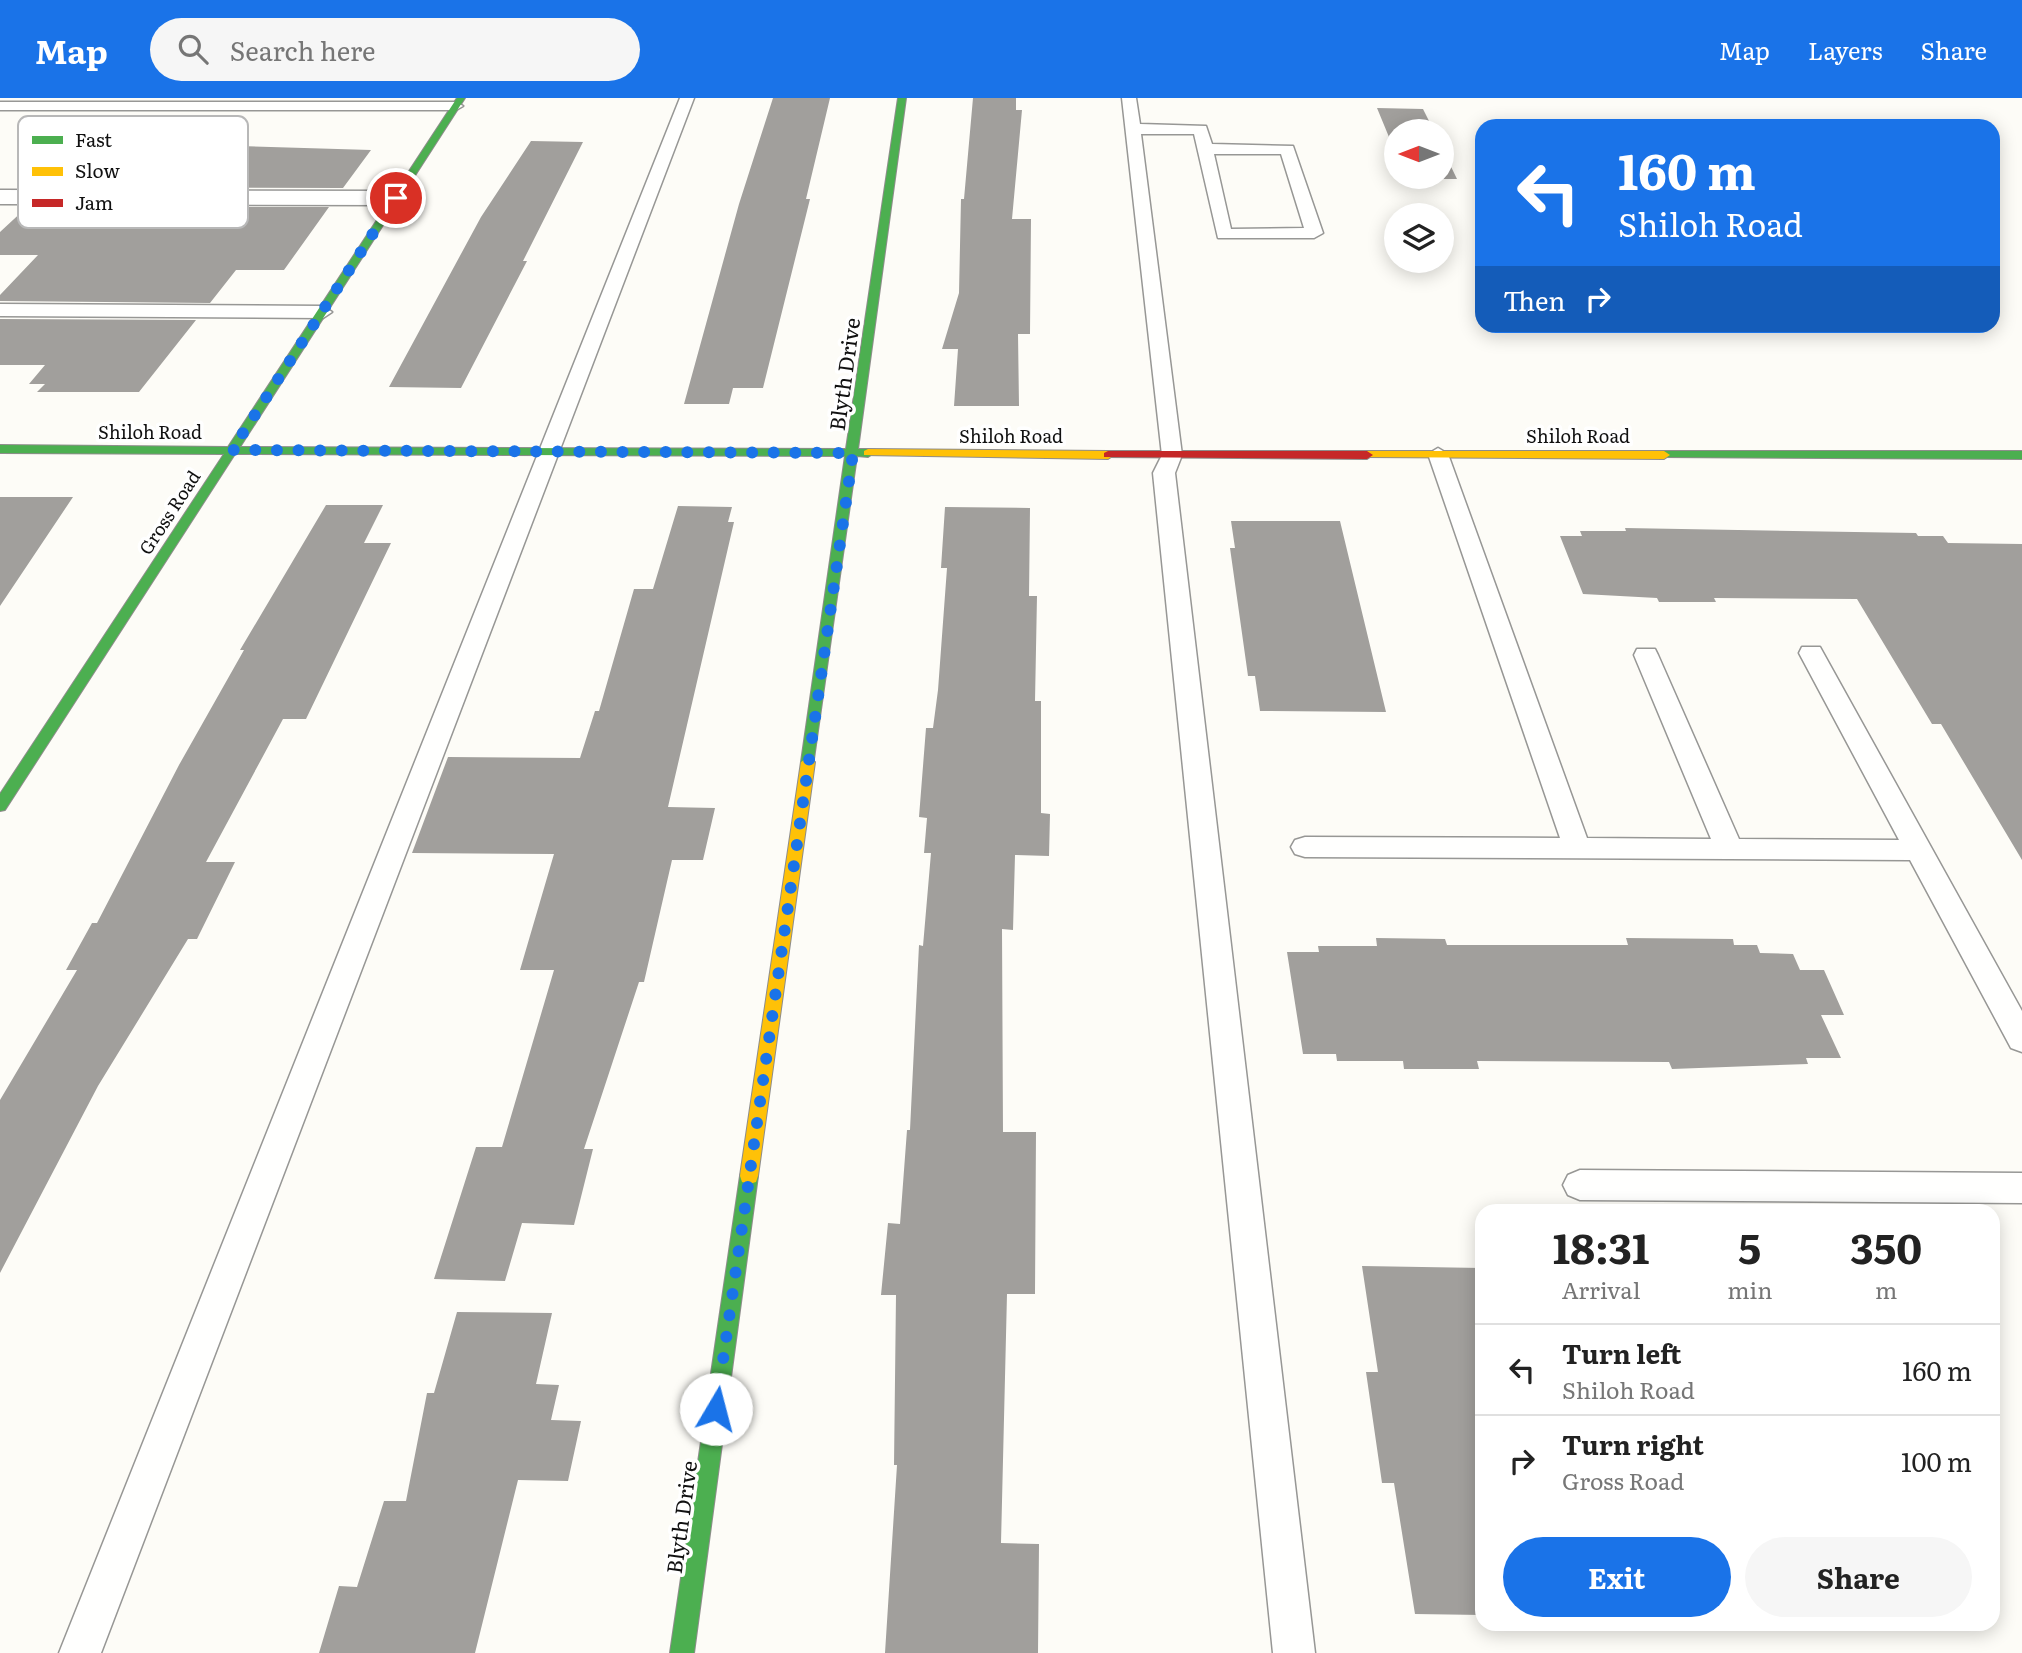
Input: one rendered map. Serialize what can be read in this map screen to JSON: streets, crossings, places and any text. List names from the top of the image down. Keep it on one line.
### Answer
{"streets":{"street":["Blyth Drive","Shiloh Road","Gross Road"]},"crossings":[["Blyth Drive","Shiloh Road"],["Shiloh Road","Gross Road"]],"legend":["Fast","Slow","Jam"],"north":"left","page":{"header":"Map","search":"Search here","nav":["Map","Layers","Share"],"turn":["160 m","Shiloh Road"],"then":"Then","eta":["18:31","Arrival","5","min","350","m"],"list":[{"name":"Turn left","note":"Shiloh Road","value":"160 m"},{"name":"Turn right","note":"Gross Road","value":"100 m"}],"buttons":["Exit","Share"]}}
